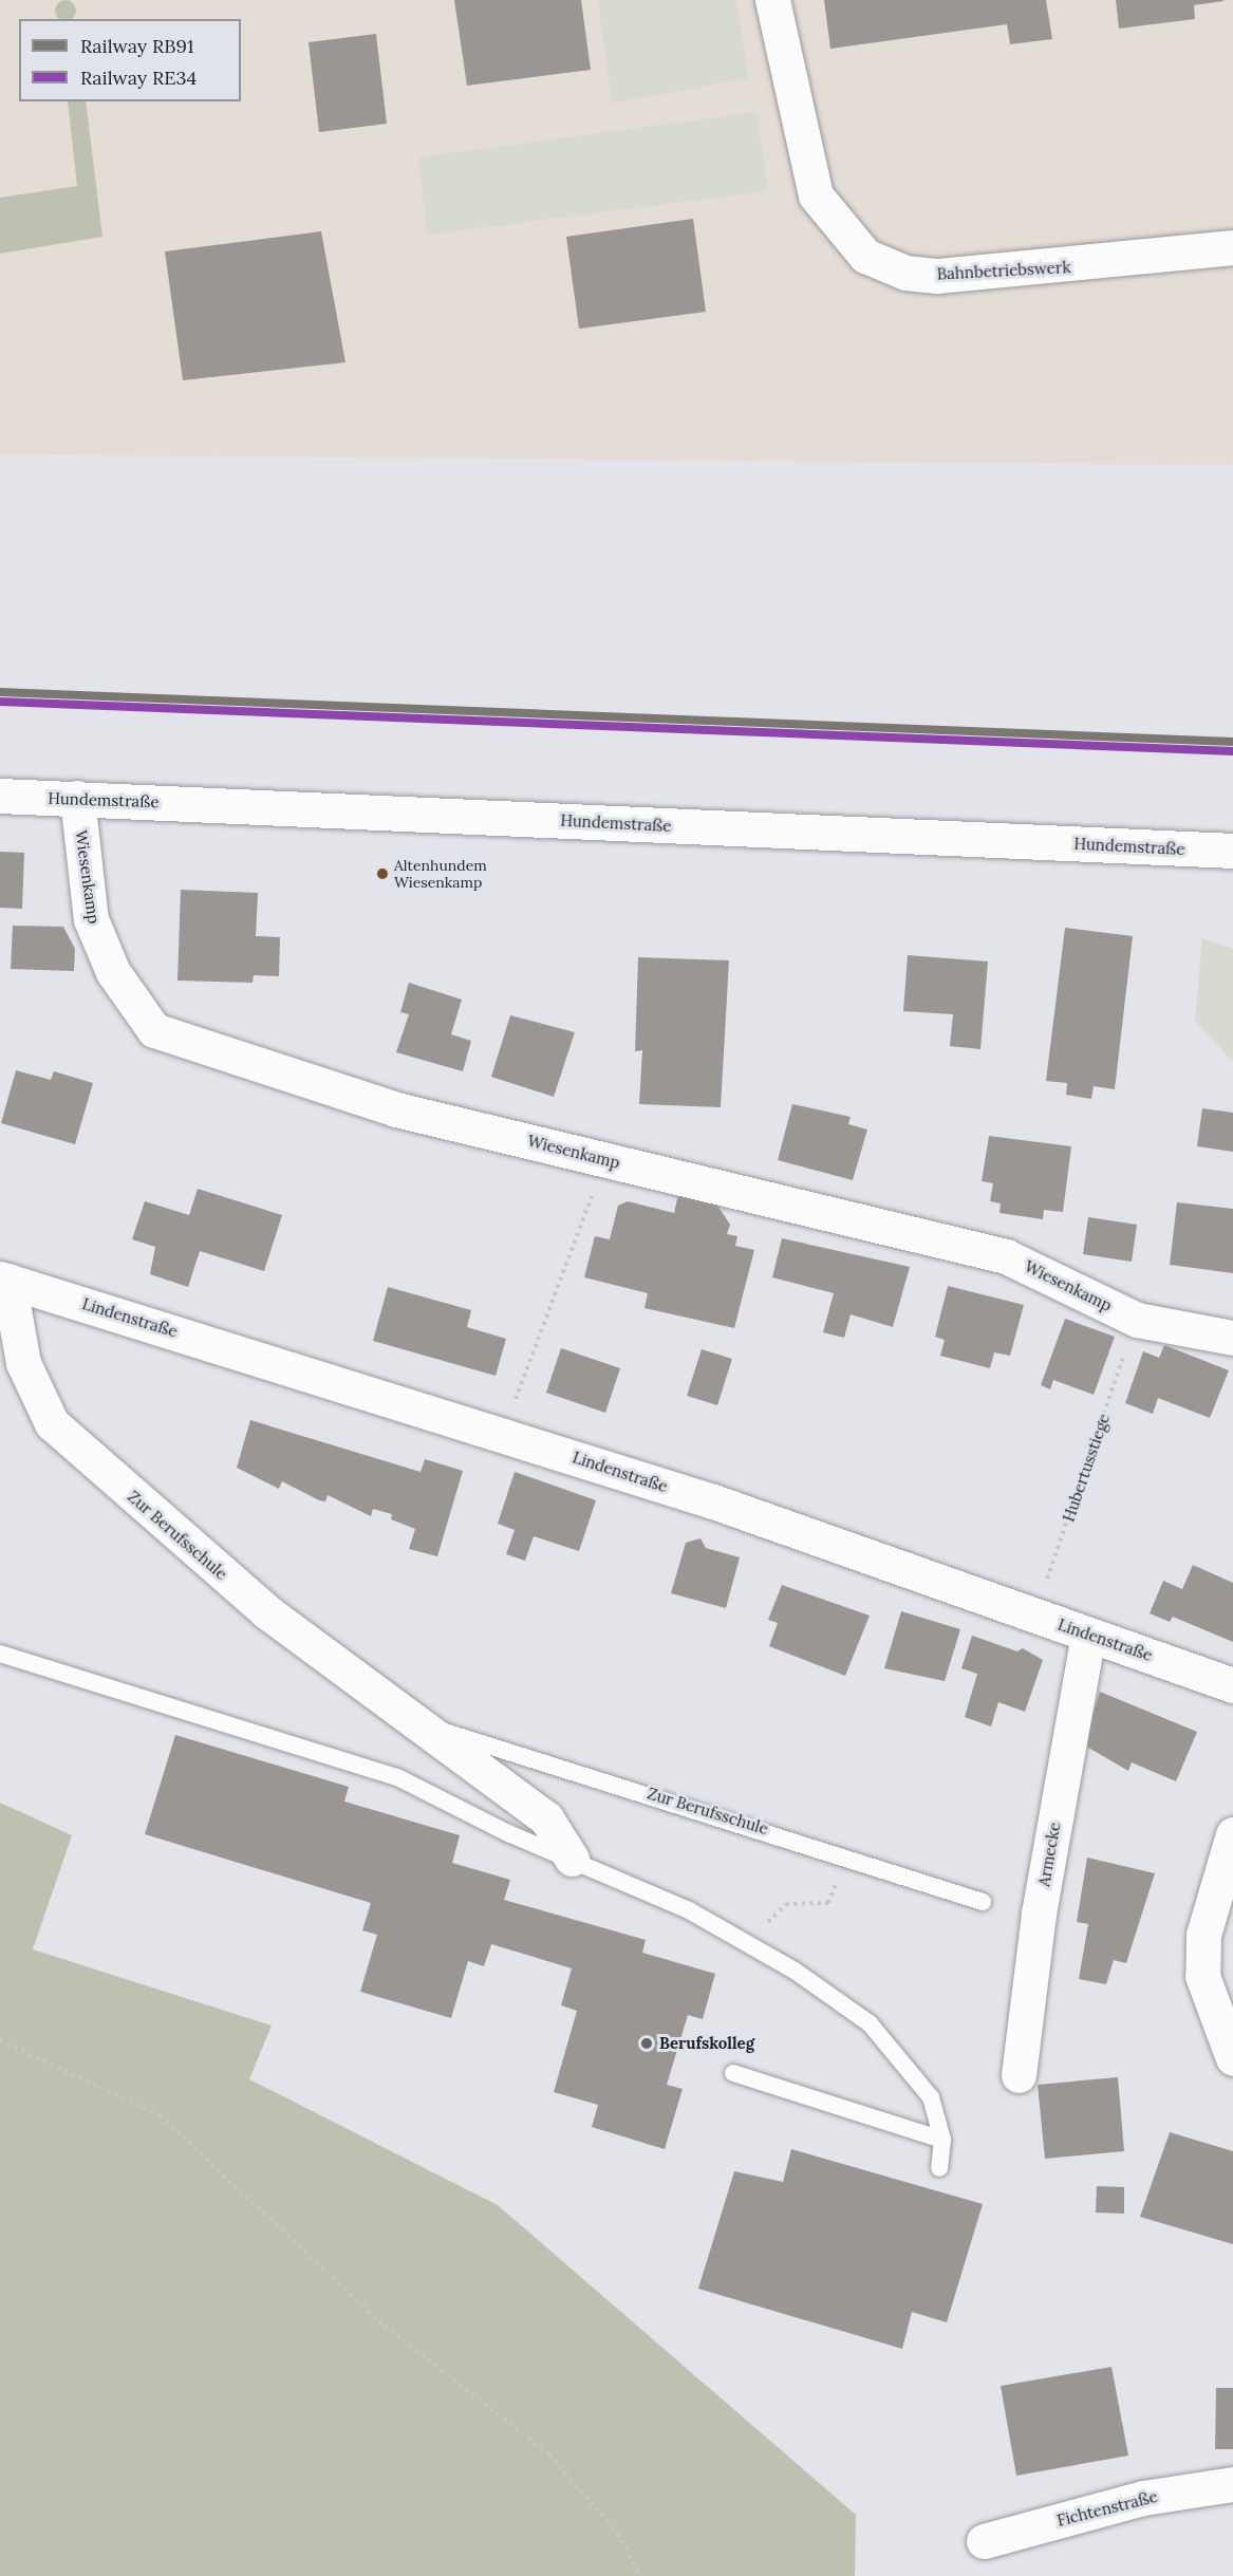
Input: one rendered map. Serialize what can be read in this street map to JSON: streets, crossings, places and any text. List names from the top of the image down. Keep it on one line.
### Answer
{"streets":{"street":["Bahnbetriebswerk","Hundemstraße","Wiesenkamp","Lindenstraße","Zur Berufsschule","Armecke","Fichtenstraße"],"path":["Hubertusstiege"]},"crossings":[["Hundemstraße","Wiesenkamp"],["Wiesenkamp","Hubertusstiege"],["Lindenstraße","Hubertusstiege"],["Lindenstraße","Zur Berufsschule"],["Lindenstraße","Armecke"]],"places":["Altenhundem Wiesenkamp","Berufskolleg"],"lines":["rail line RB91","rail line RE34"],"legend":["Railway RB91","Railway RE34"]}
